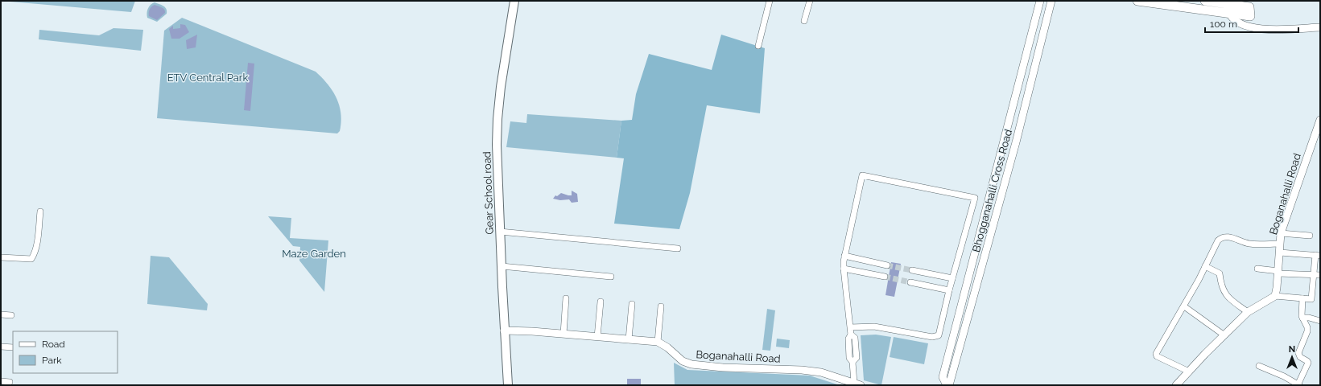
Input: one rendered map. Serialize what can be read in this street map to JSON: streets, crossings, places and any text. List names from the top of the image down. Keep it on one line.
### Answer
{"streets":{"main road":["Gear School road"],"street":["Bhogganahalli Cross Road","Boganahalli Road"]},"parks":["ETV Central Park","Maze Garden"],"legend":["Road","Park"],"scale_bar":"100 m","north":"top"}
